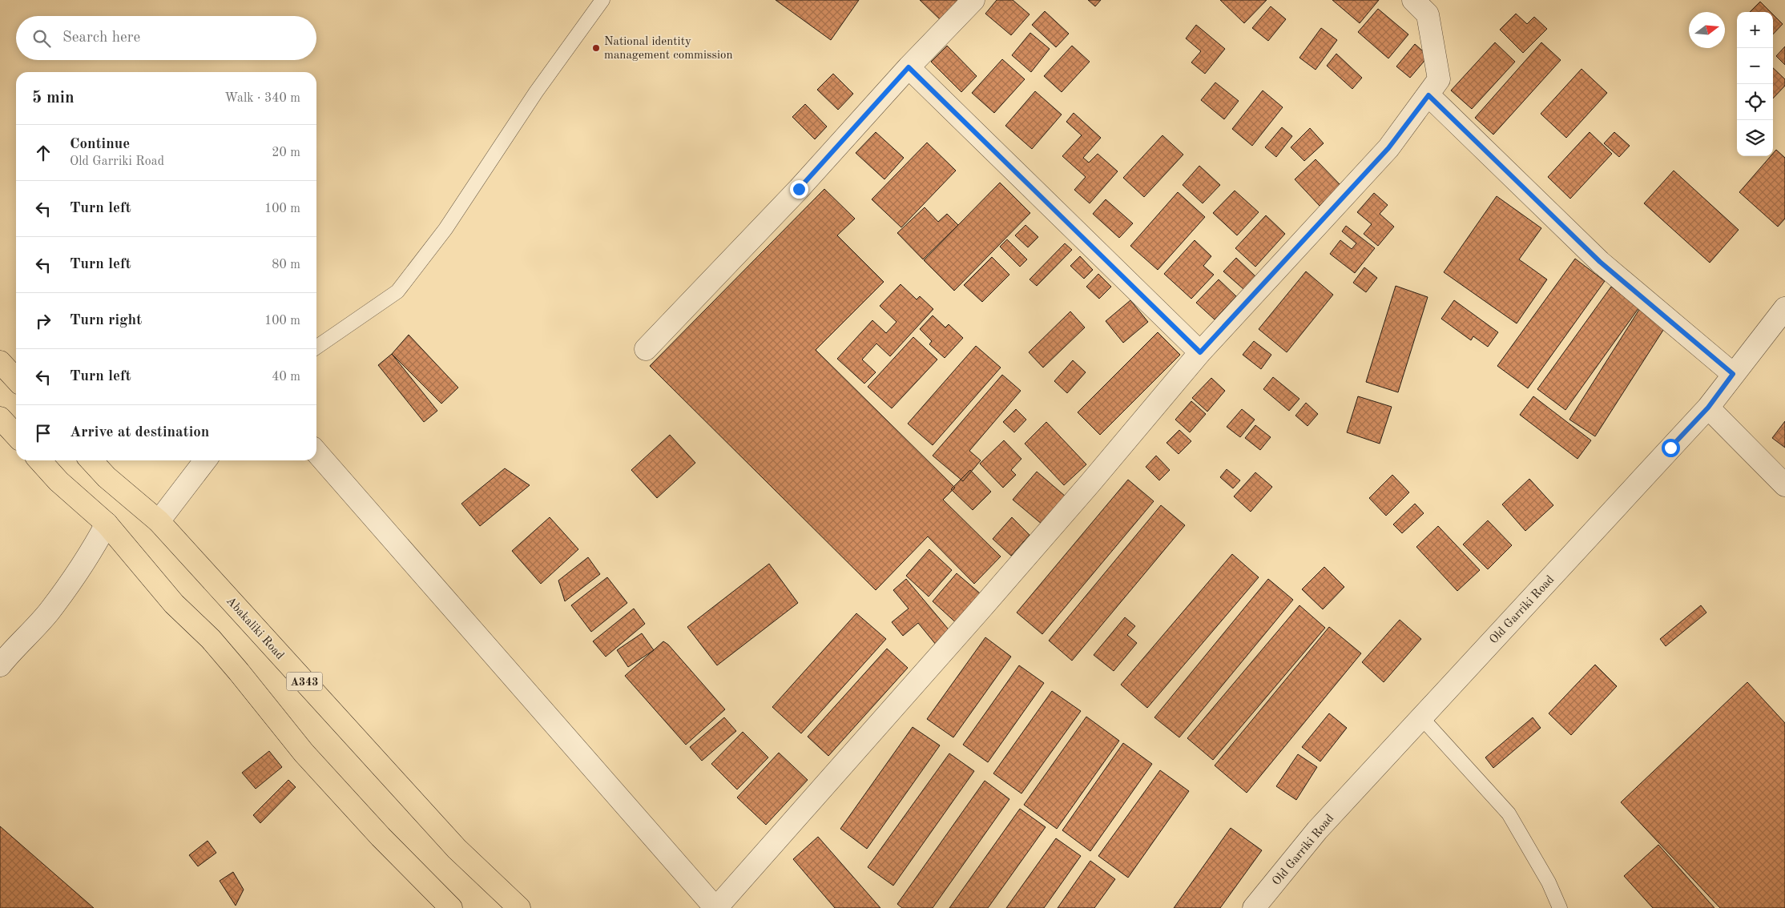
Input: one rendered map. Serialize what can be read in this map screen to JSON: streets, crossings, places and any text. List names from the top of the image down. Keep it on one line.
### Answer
{"streets":{"highway":["Abakaliki Road","A343"],"street":["Old Garriki Road"]},"places":["National identity management commission"],"north":"right","page":{"map_buttons":["+","−"],"search":"Search here","heading":["5 min","Walk · 340 m"],"list":[["Continue","Old Garriki Road","20 m"],["Turn left","100 m"],["Turn left","80 m"],["Turn right","100 m"],["Turn left","40 m"],"Arrive at destination"]}}
